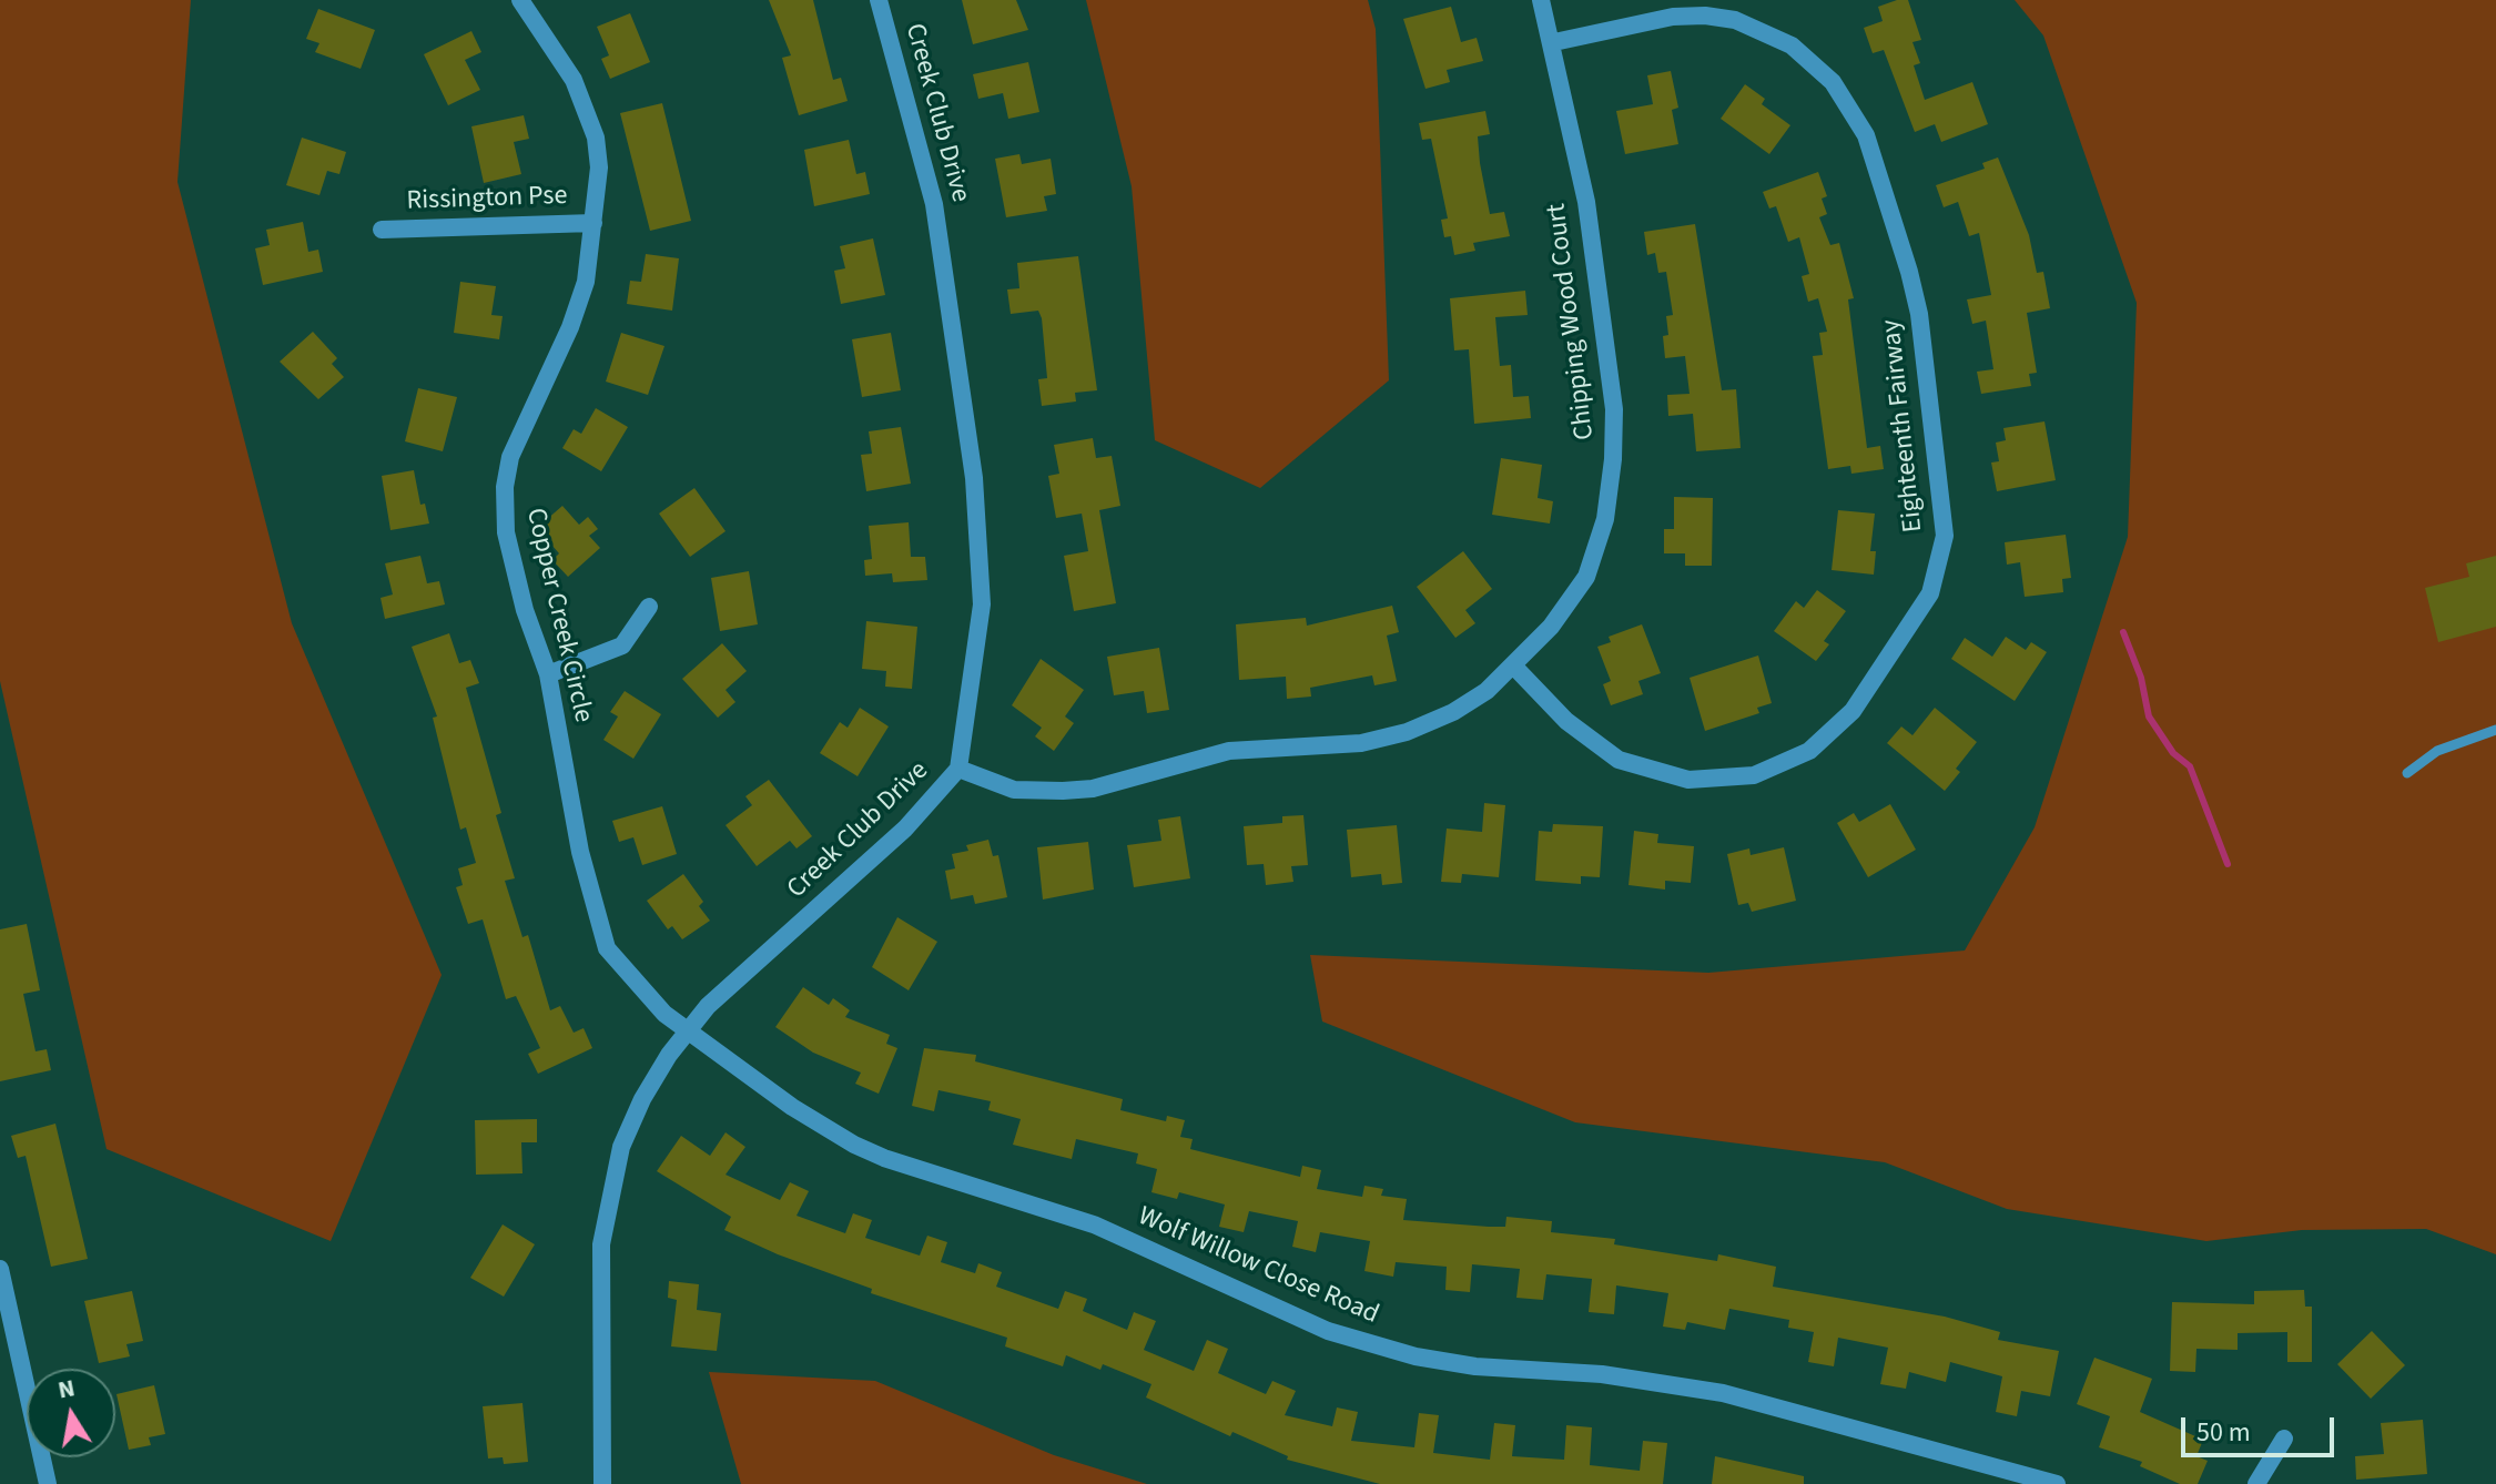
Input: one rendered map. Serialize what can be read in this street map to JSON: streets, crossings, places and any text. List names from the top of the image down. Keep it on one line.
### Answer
{"streets":{"street":["Creek Club Drive","Rissington Pse","Chipping Wood Court","Eighteenth Fairway","Copper Creek Circle","Wolf Willow Close Road"]},"crossings":[["Creek Club Drive","Chipping Wood Court"],["Creek Club Drive","Copper Creek Circle"],["Creek Club Drive","Wolf Willow Close Road"],["Rissington Pse","Copper Creek Circle"],["Chipping Wood Court","Eighteenth Fairway"],["Copper Creek Circle","Wolf Willow Close Road"]],"scale_bar":"50 m","north":"top"}
